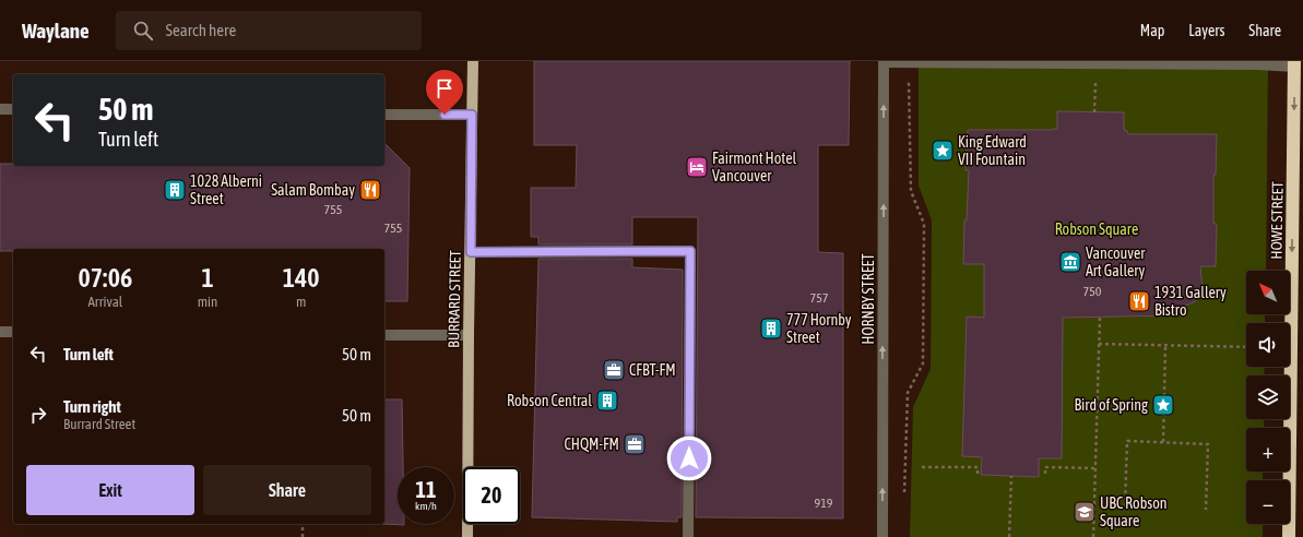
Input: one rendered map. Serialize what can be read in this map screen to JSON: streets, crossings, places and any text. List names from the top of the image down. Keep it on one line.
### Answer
{"streets":{"highway":["HOWE STREET"],"main road":["BURRARD STREET"],"street":["HORNBY STREET"]},"one_way":["HOWE STREET","HORNBY STREET"],"parks":["Robson Square"],"places":{"place":["King Edward VII Fountain","Bird of Spring"],"hotel":["Fairmont Hotel Vancouver"],"building":["1028 Alberni Street","777 Hornby Street","Robson Central"],"restaurant":["Salam Bombay","1931 Gallery Bistro"],"museum":["Vancouver Art Gallery"],"office":["CFBT-FM","CHQM-FM"],"school or university":["UBC Robson Square"]},"house_numbers":["755","755","750","757","919"],"north":"top left","page":{"header":"Waylane","search":"Search here","nav":["Map","Layers","Share"],"turn":["50 m","Turn left"],"eta":["07:06","Arrival","1","min","140","m"],"map_buttons":["+","−"],"list":[{"name":"Turn left","value":"50 m"},{"name":"Turn right","note":"Burrard Street","value":"50 m"}],"buttons":["Exit","Share"],"speed":"11 km/h","limit":"20"}}
